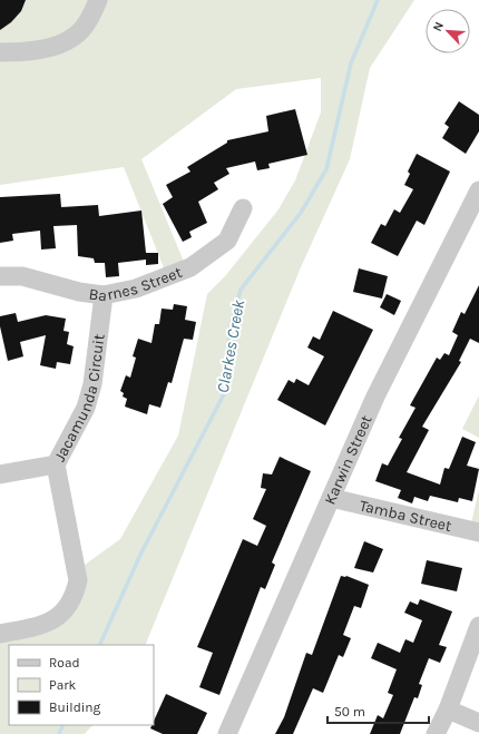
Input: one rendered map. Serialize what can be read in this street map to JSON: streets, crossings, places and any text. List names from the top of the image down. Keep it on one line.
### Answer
{"streets":{"street":["Barnes Street","Jacamunda Circuit","Karwin Street","Tamba Street"]},"crossings":[["Barnes Street","Jacamunda Circuit"],["Karwin Street","Tamba Street"]],"water":["Clarkes Creek"],"legend":["Road","Park","Building"],"scale_bar":"50 m","north":"top left"}
